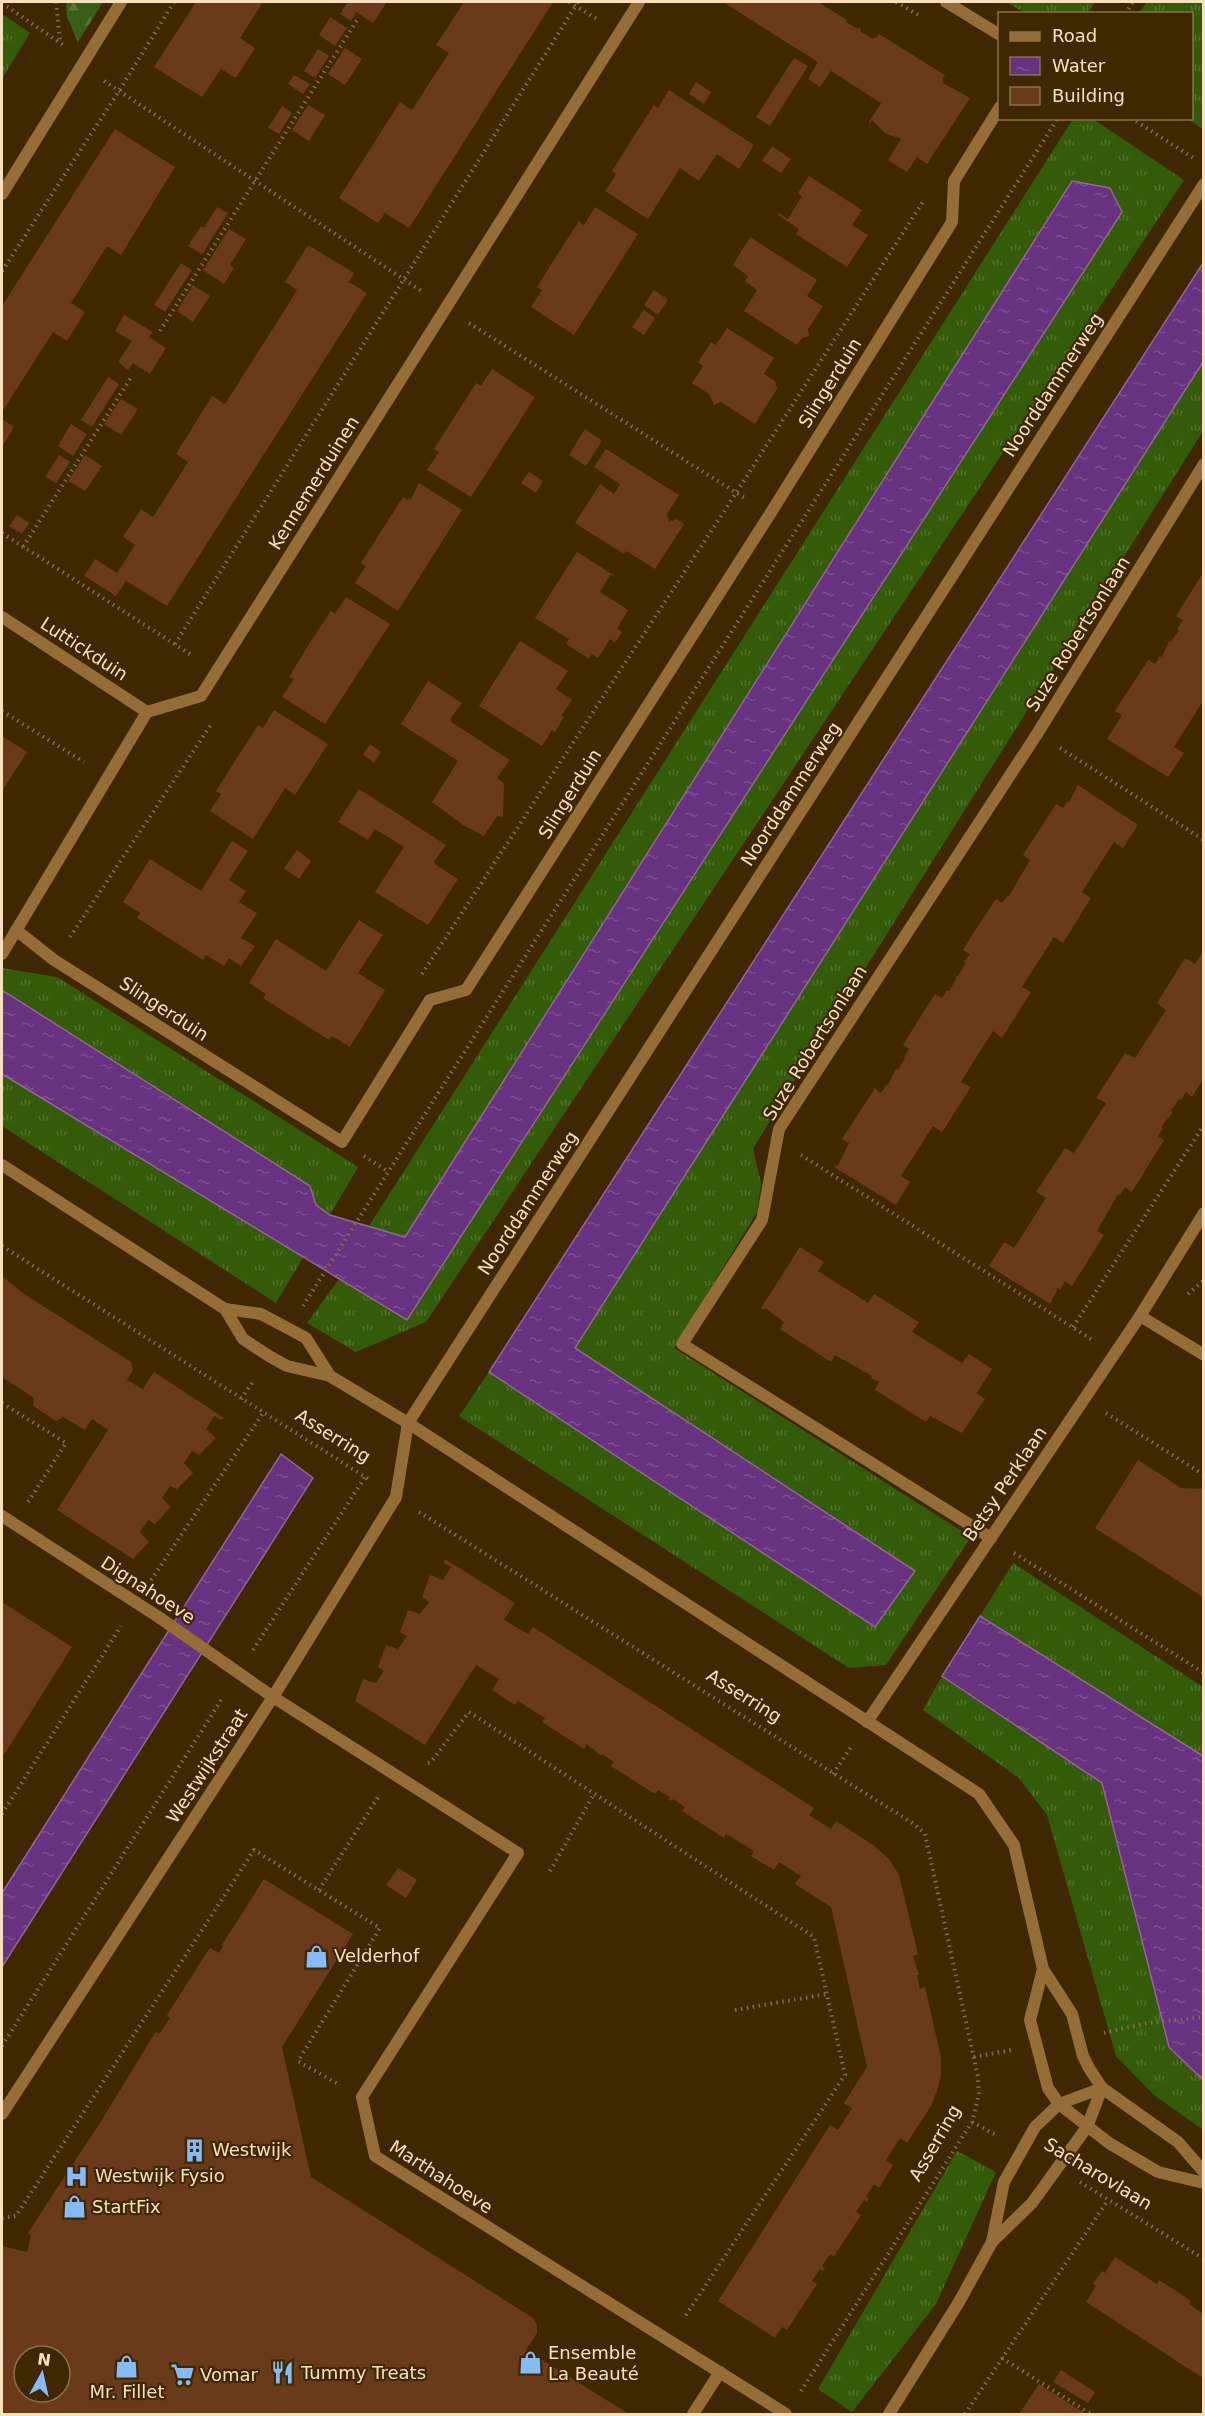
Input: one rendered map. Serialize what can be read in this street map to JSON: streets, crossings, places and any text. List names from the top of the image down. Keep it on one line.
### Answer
{"streets":{"street":["Slingerduin","Noorddammerweg","Kennemerduinen","Suze Robertsonlaan","Luttickduin","Betsy Perklaan","Dignahoeve","Westwijkstraat","Sacharovlaan","Marthahoeve"],"path":["Asserring"]},"crossings":[["Noorddammerweg","Westwijkstraat"],["Suze Robertsonlaan","Betsy Perklaan"],["Asserring","Westwijkstraat"],["Asserring","Sacharovlaan"],["Dignahoeve","Westwijkstraat"]],"places":{"shop":["Velderhof","StartFix","Ensemble La Beauté","Mr. Fillet"],"building":["Westwijk"],"hospital":["Westwijk Fysio"],"restaurant":["Tummy Treats"],"supermarket":["Vomar"]},"legend":["Road","Water","Building"],"north":"top"}
